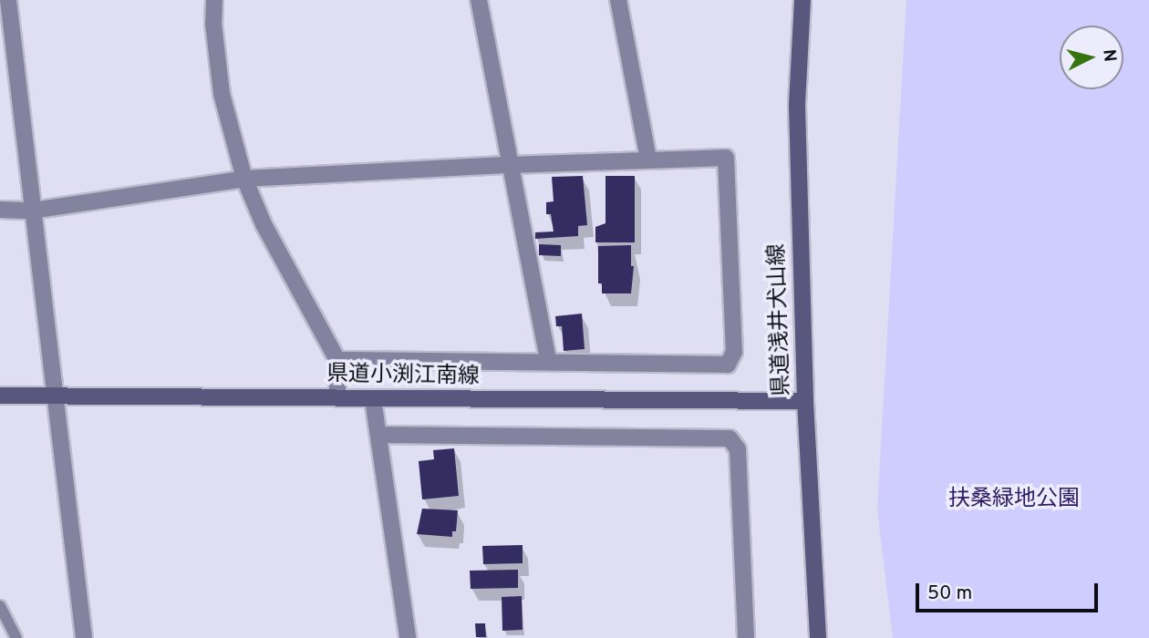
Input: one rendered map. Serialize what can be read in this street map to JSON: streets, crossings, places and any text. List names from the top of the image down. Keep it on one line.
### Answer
{"streets":{"main road":["県道浅井犬山線","県道小渕江南線"]},"crossings":[["県道浅井犬山線","県道小渕江南線"]],"parks":["扶桑緑地公園"],"scale_bar":"50 m","north":"right"}
